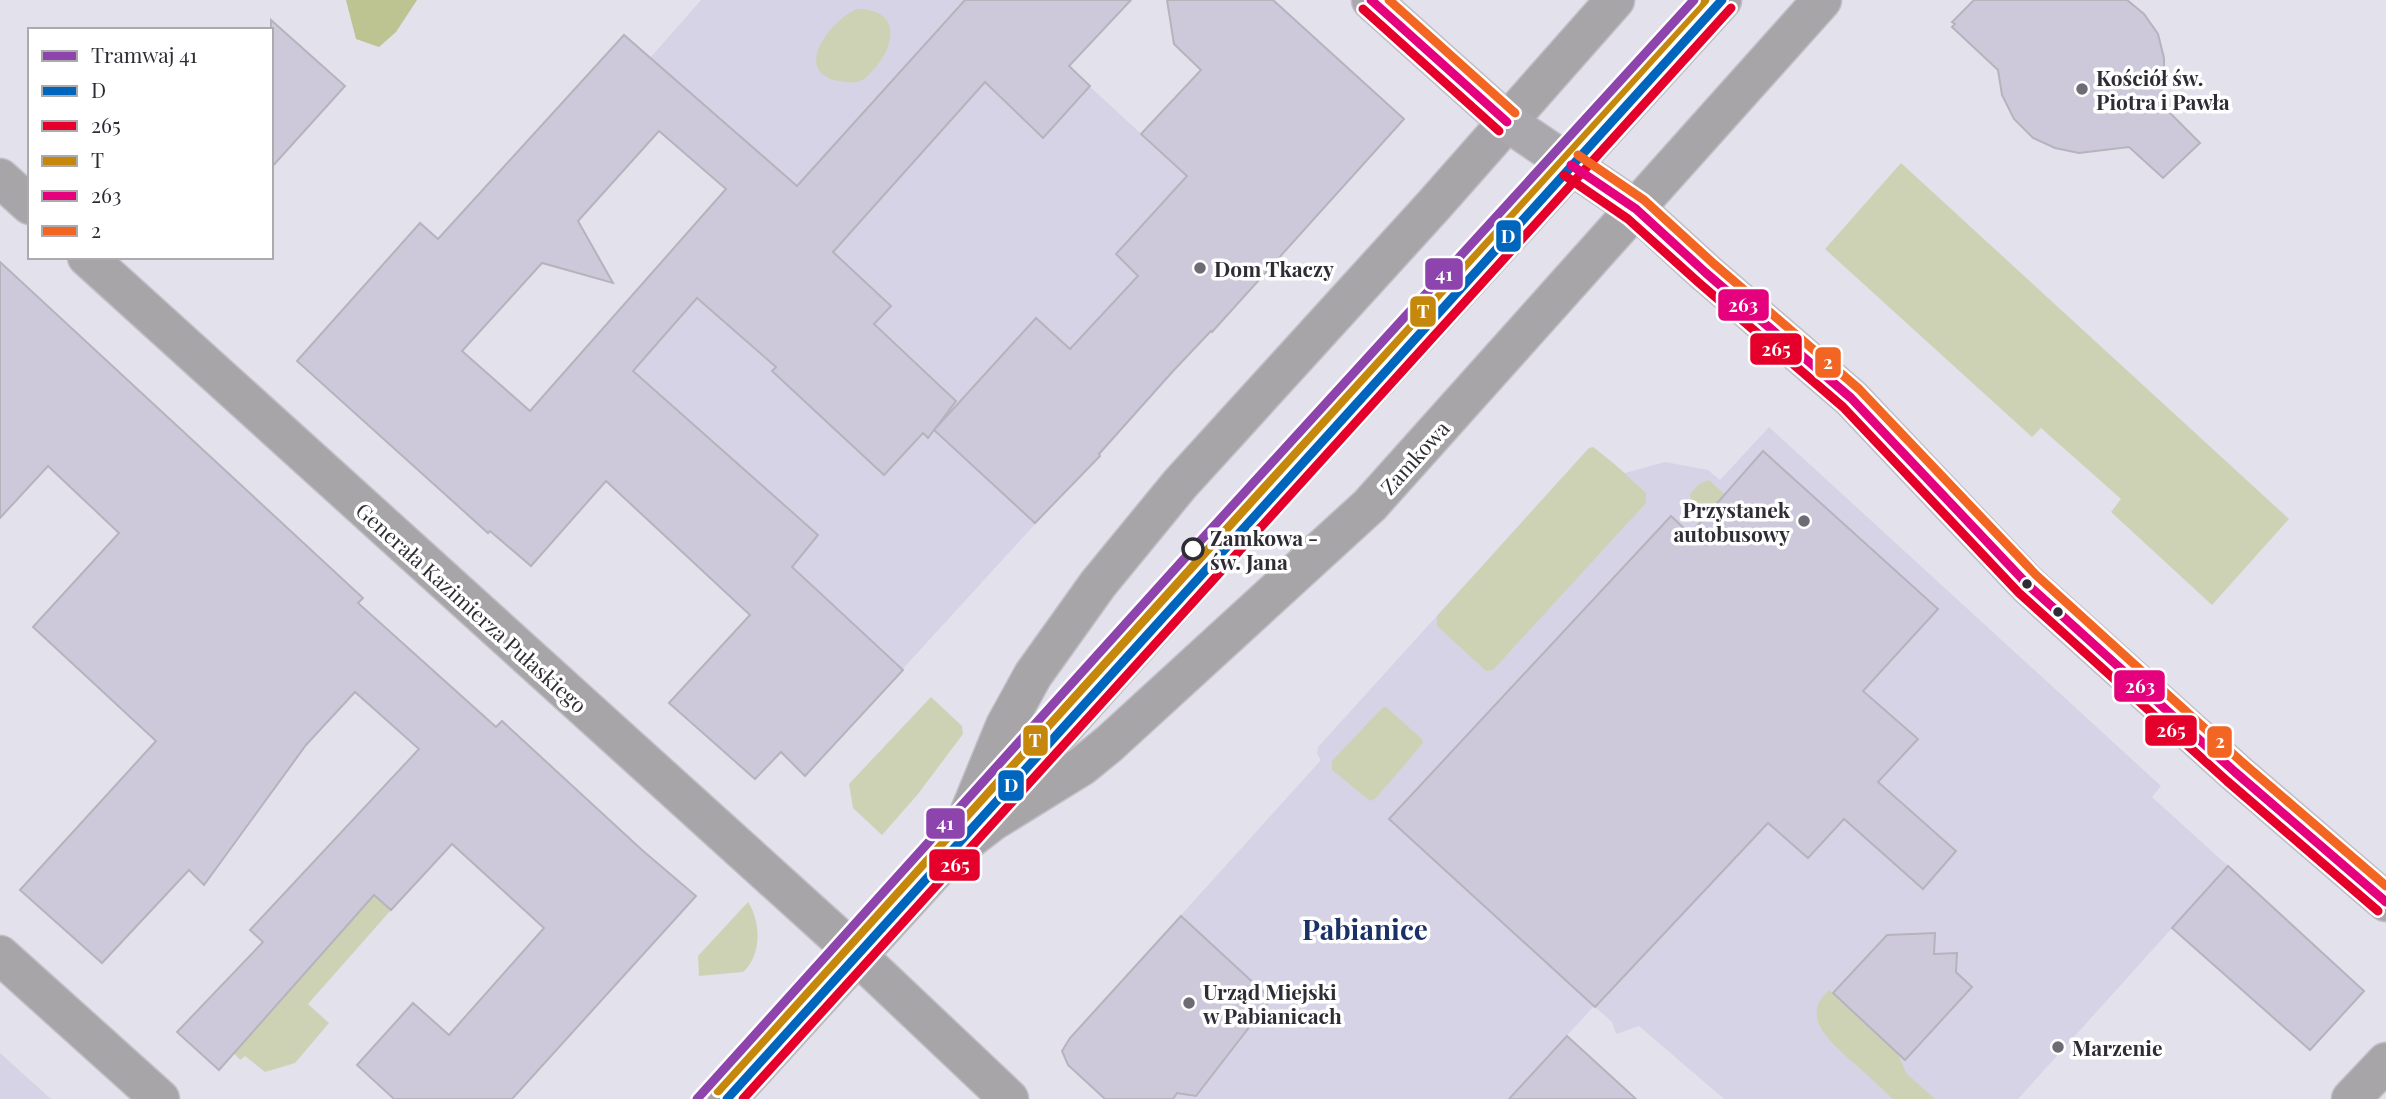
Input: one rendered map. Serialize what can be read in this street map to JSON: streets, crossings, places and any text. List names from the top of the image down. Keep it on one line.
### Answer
{"streets":{"street":["Zamkowa","Generała Kazimierza Pułaskiego"]},"crossings":[["Zamkowa","Generała Kazimierza Pułaskiego"]],"districts":["Pabianice"],"places":["Kościół św. Piotra i Pawła","Dom Tkaczy","Przystanek autobusowy","Zamkowa - św. Jana","Urząd Miejski w Pabianicach","Marzenie"],"lines":["tram line 41","transit line D","transit line T","transit line 263","transit line 2","transit line 265"],"legend":["Tramwaj 41","D","265","T","263","2"]}
